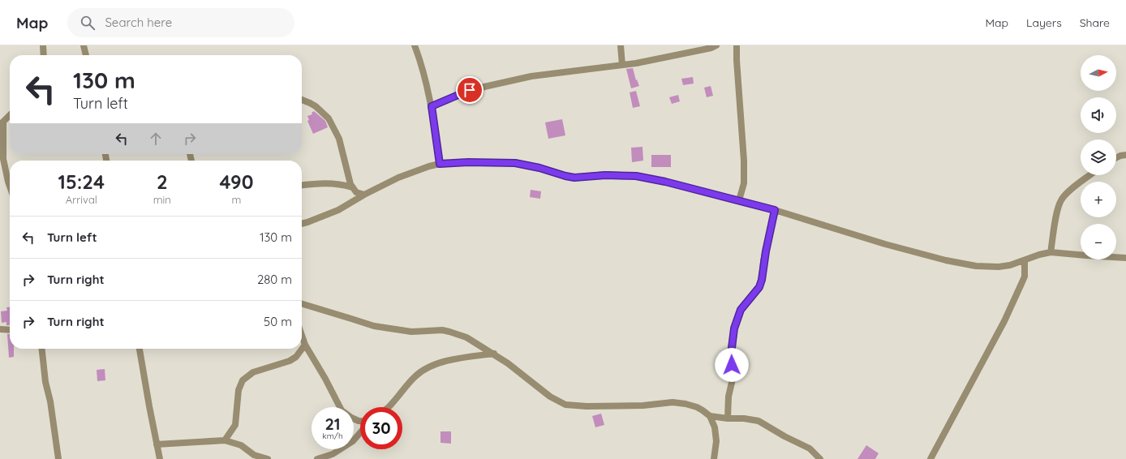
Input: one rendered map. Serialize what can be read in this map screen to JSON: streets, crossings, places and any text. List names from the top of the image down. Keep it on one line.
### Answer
{"north":"right","page":{"header":"Map","search":"Search here","nav":["Map","Layers","Share"],"map_buttons":["+","−"],"turn":["130 m","Turn left"],"eta":["15:24","Arrival","2","min","490","m"],"list":[{"name":"Turn left","value":"130 m"},{"name":"Turn right","value":"280 m"},{"name":"Turn right","value":"50 m"}],"speed":"21 km/h","limit":"30"}}
